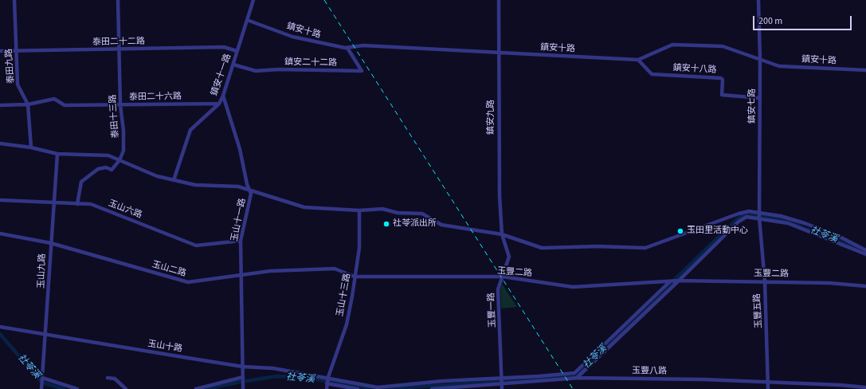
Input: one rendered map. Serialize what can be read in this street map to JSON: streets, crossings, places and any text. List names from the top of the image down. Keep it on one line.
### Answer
{"streets":{"street":["鎮安十路","泰田二十二路","鎮安二十二路","泰田九路","鎮安十八路","鎮安十一路","泰田二十六路","鎮安七路","泰田十三路","鎮安九路","玉山六路","玉山十一路","玉山二路","玉山九路","玉豐二路","玉山十三路","玉豐一路","玉豐五路","玉山十路","玉豐八路"]},"crossings":[["鎮安十路","鎮安二十二路"],["鎮安十路","鎮安十八路"],["鎮安十路","鎮安十一路"],["鎮安十路","鎮安七路"],["鎮安十路","鎮安九路"],["泰田二十二路","泰田九路"],["泰田二十二路","鎮安十一路"],["泰田二十二路","泰田十三路"],["鎮安二十二路","鎮安十一路"],["泰田九路","泰田二十六路"],["鎮安十八路","鎮安七路"],["鎮安十一路","泰田二十六路"],["鎮安十一路","玉山十一路"],["泰田二十六路","泰田十三路"],["鎮安七路","玉豐五路"],["鎮安九路","玉豐一路"],["玉山六路","玉山十一路"],["玉山六路","玉山九路"],["玉山十一路","玉山二路"],["玉山十一路","玉山十路"],["玉山二路","玉山九路"],["玉山二路","玉豐二路"],["玉山二路","玉山十三路"],["玉山九路","玉山十路"],["玉豐二路","玉山十三路"],["玉豐二路","玉豐一路"],["玉豐二路","玉豐五路"],["玉山十三路","玉山十路"],["玉豐一路","玉豐八路"],["玉豐五路","玉豐八路"]],"water":["社苓溪"],"places":["社苓派出所","玉田里活動中心"],"scale_bar":"200 m"}
